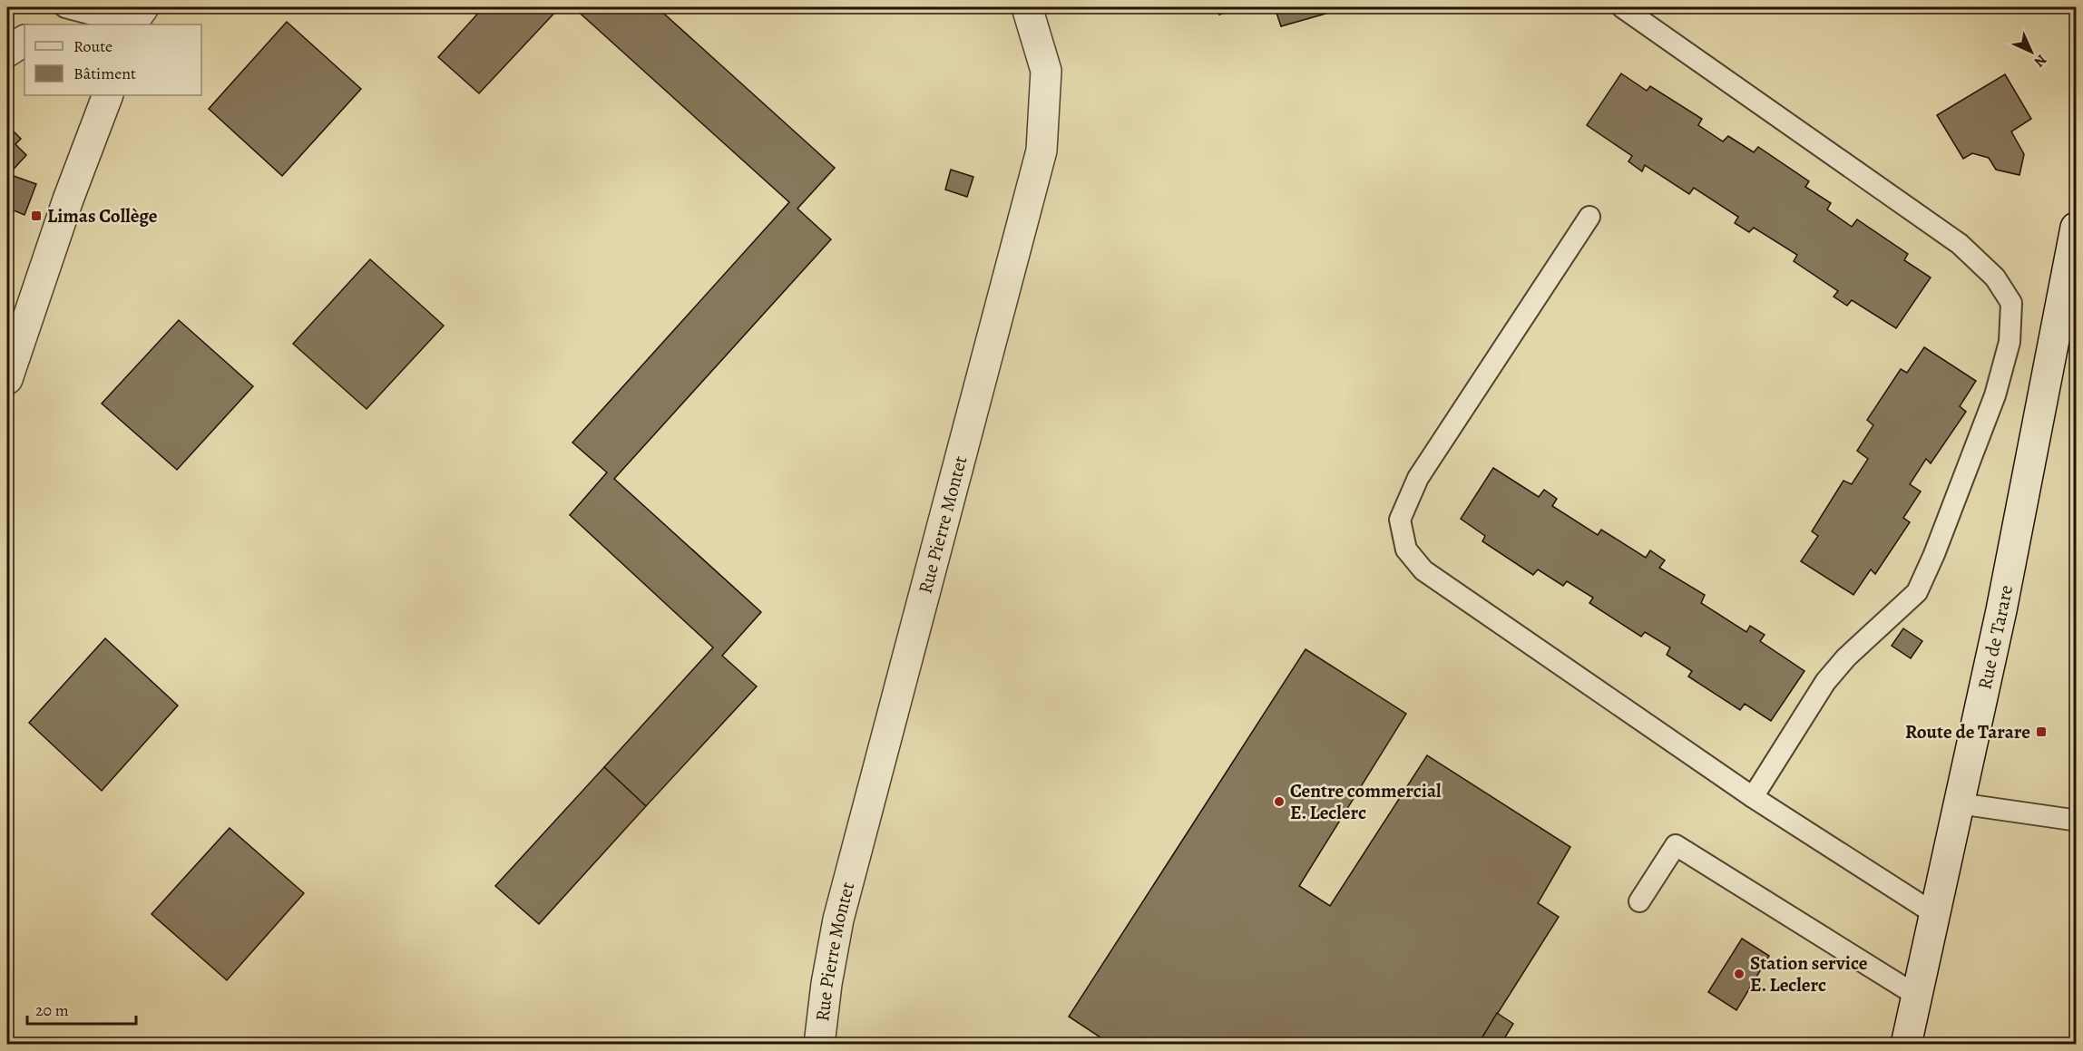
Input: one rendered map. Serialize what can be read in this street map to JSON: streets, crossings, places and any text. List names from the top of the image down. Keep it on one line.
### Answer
{"streets":{"street":["Rue Pierre Montet","Rue de Tarare"]},"places":{"transit":["Limas Collège","Route de Tarare"],"other":["Centre commercial E. Leclerc","Station service E. Leclerc"]},"legend":["Route","Bâtiment"],"scale_bar":"20 m","north":"bottom right"}
